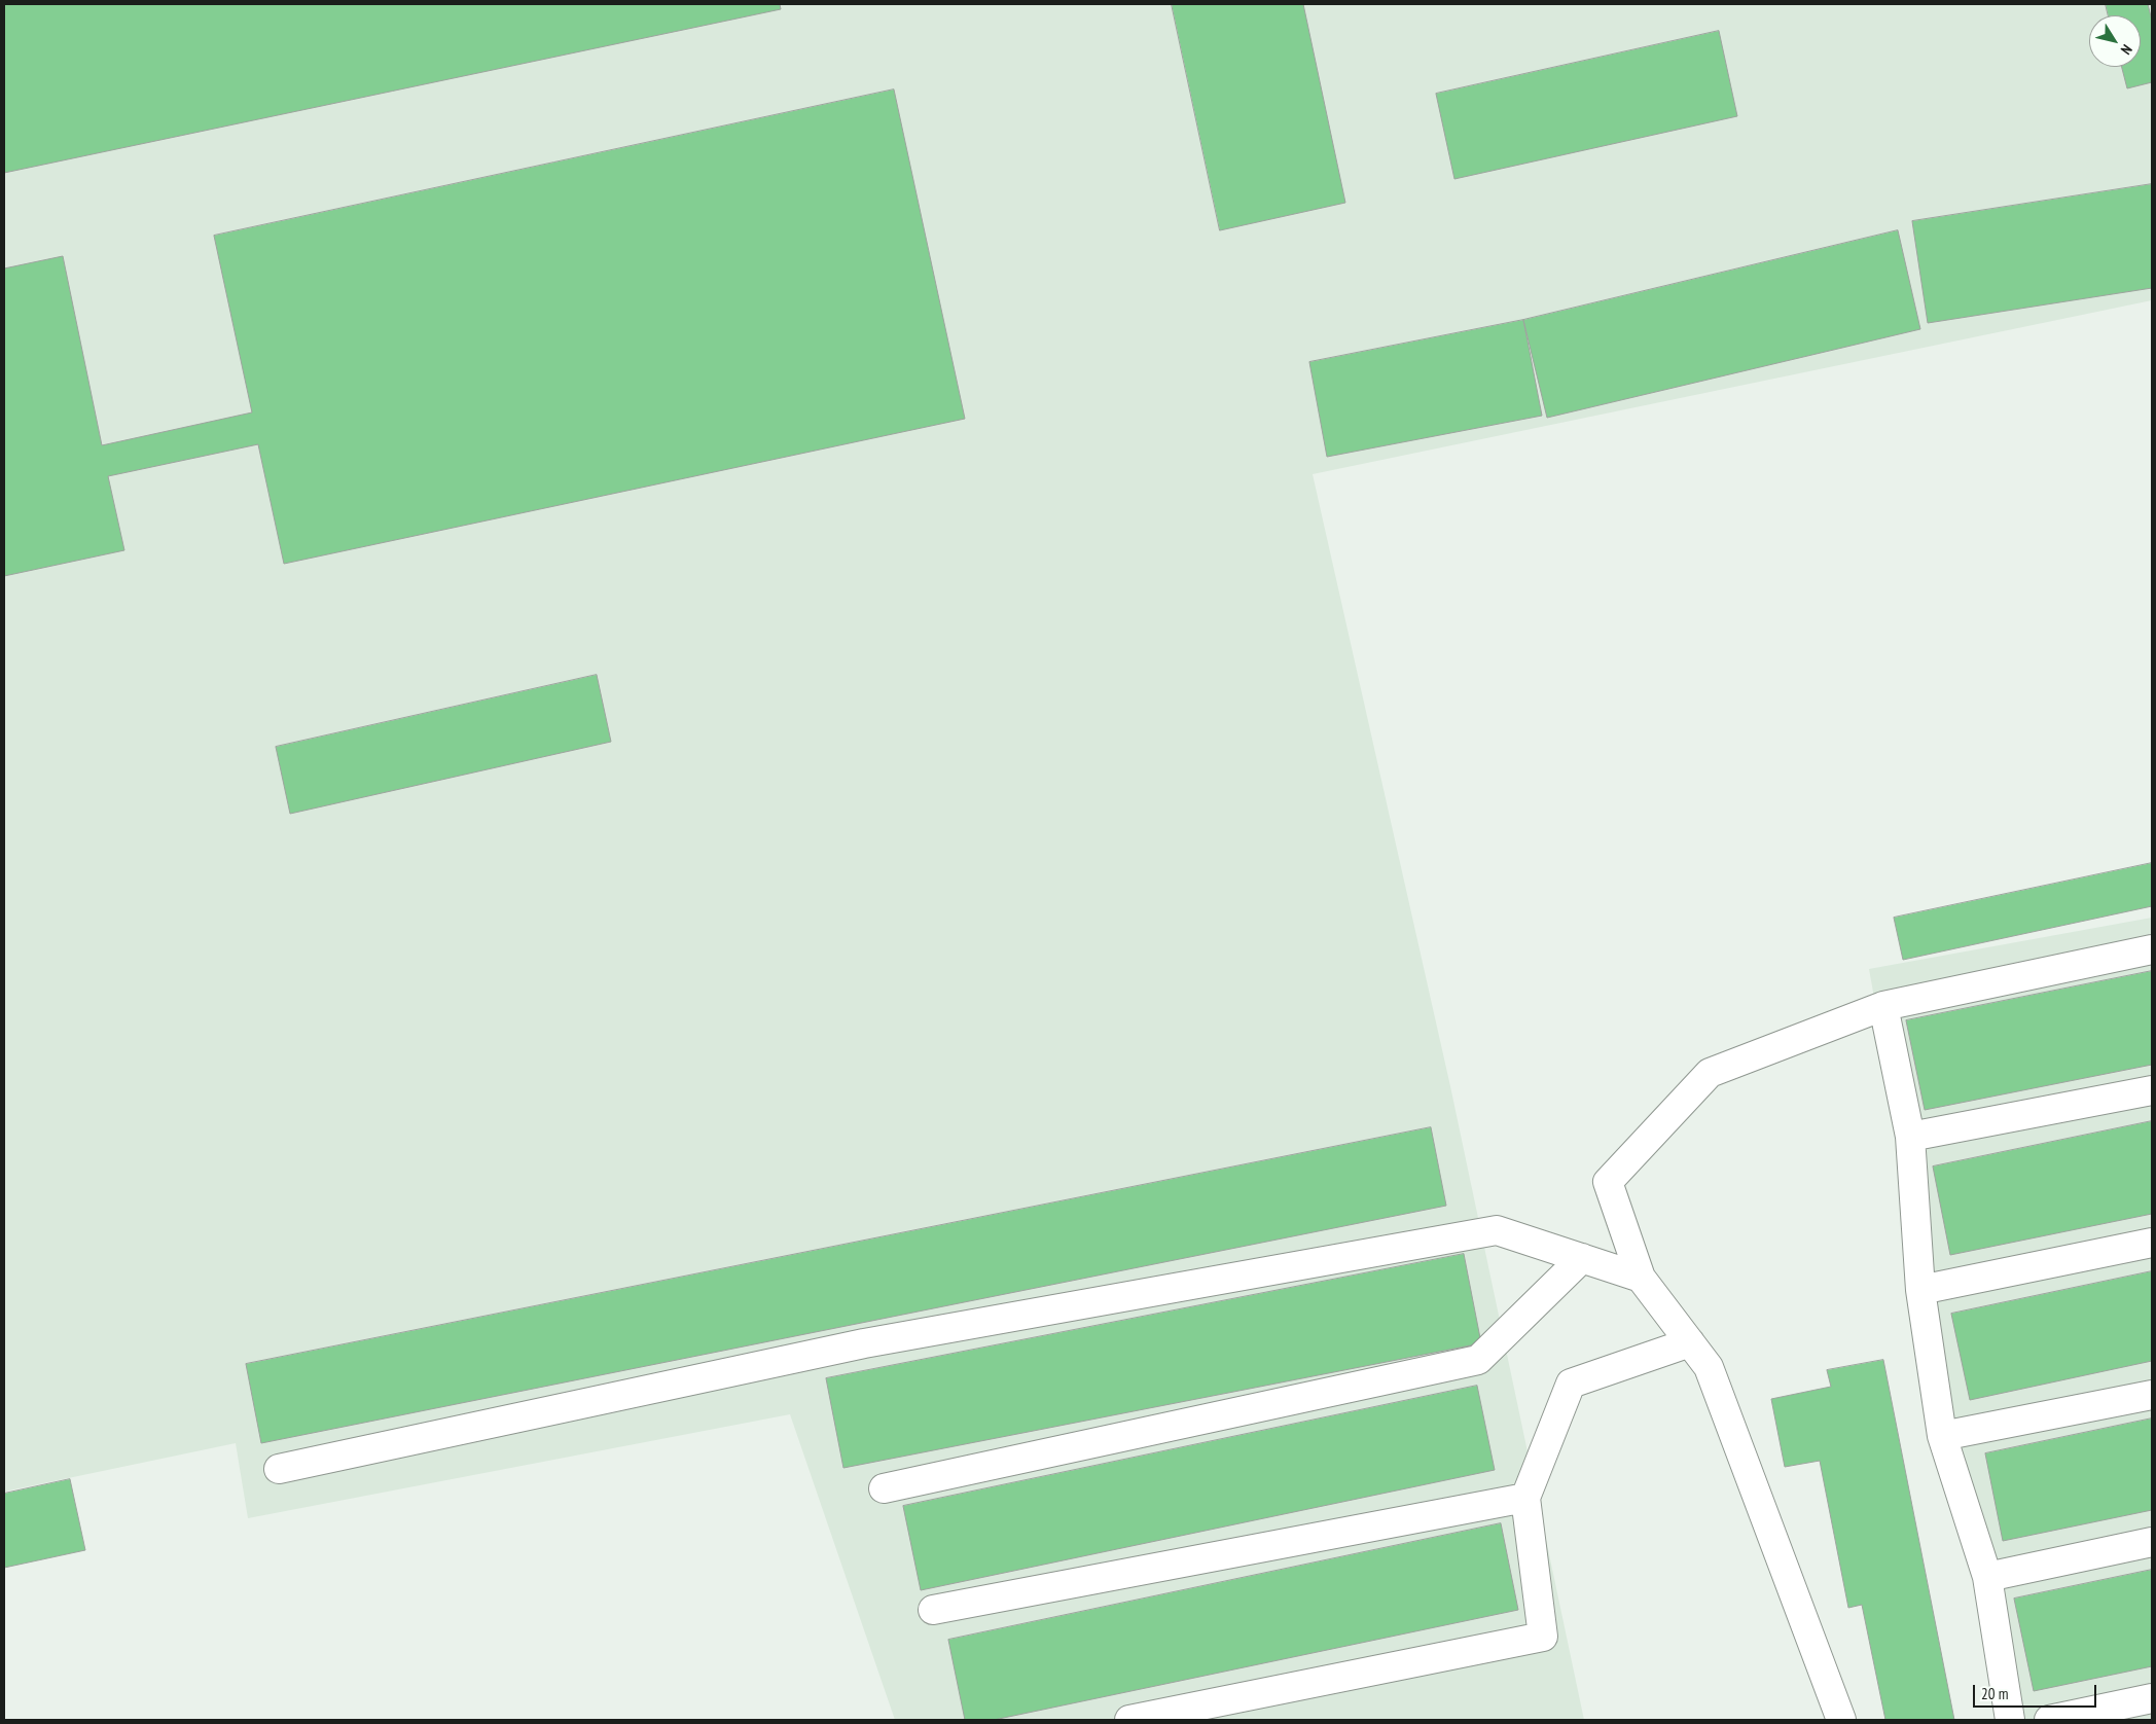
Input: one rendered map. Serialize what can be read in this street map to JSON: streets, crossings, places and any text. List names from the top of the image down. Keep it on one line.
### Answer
{"scale_bar":"20 m","north":"bottom right"}
